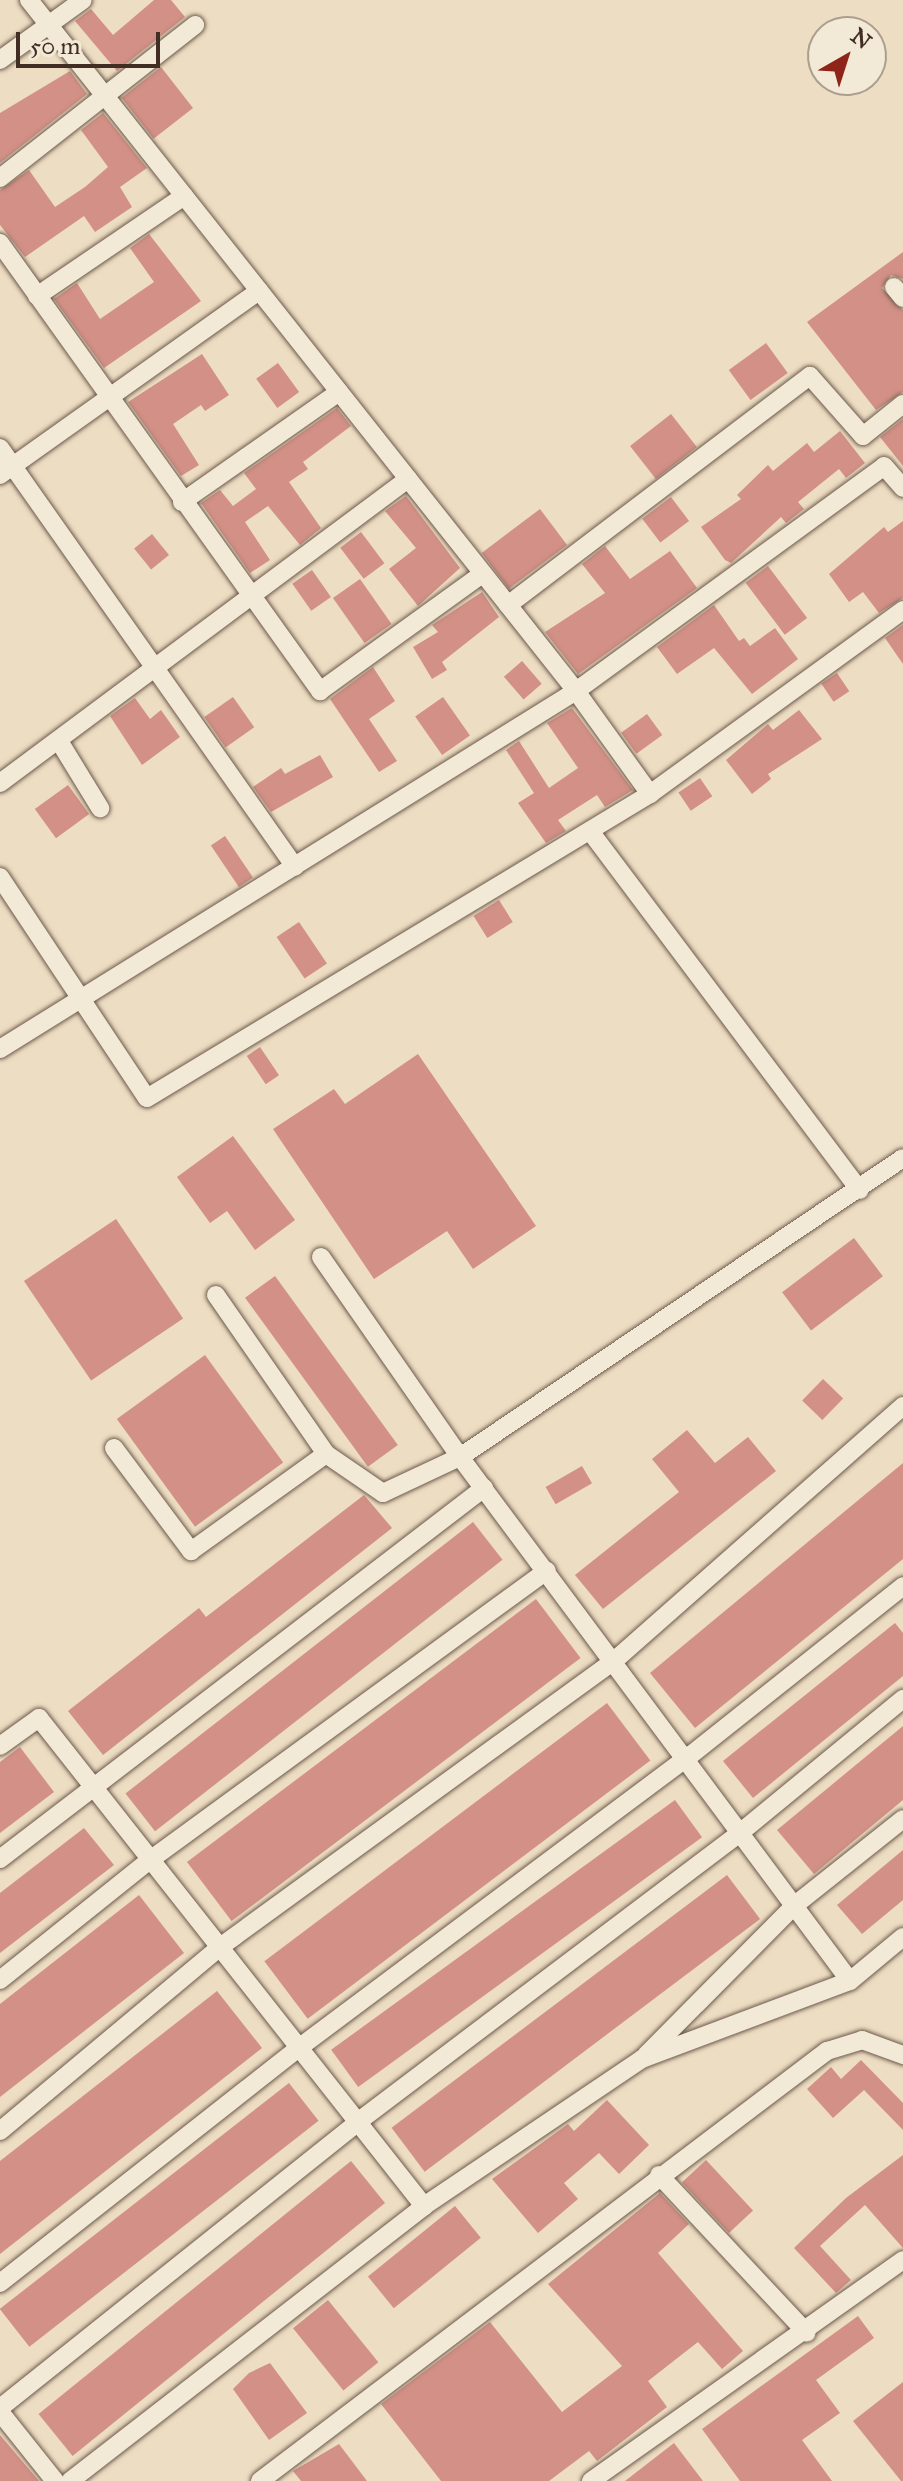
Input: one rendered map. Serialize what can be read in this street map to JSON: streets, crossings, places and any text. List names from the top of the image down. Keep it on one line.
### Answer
{"scale_bar":"50 m","north":"top right"}
